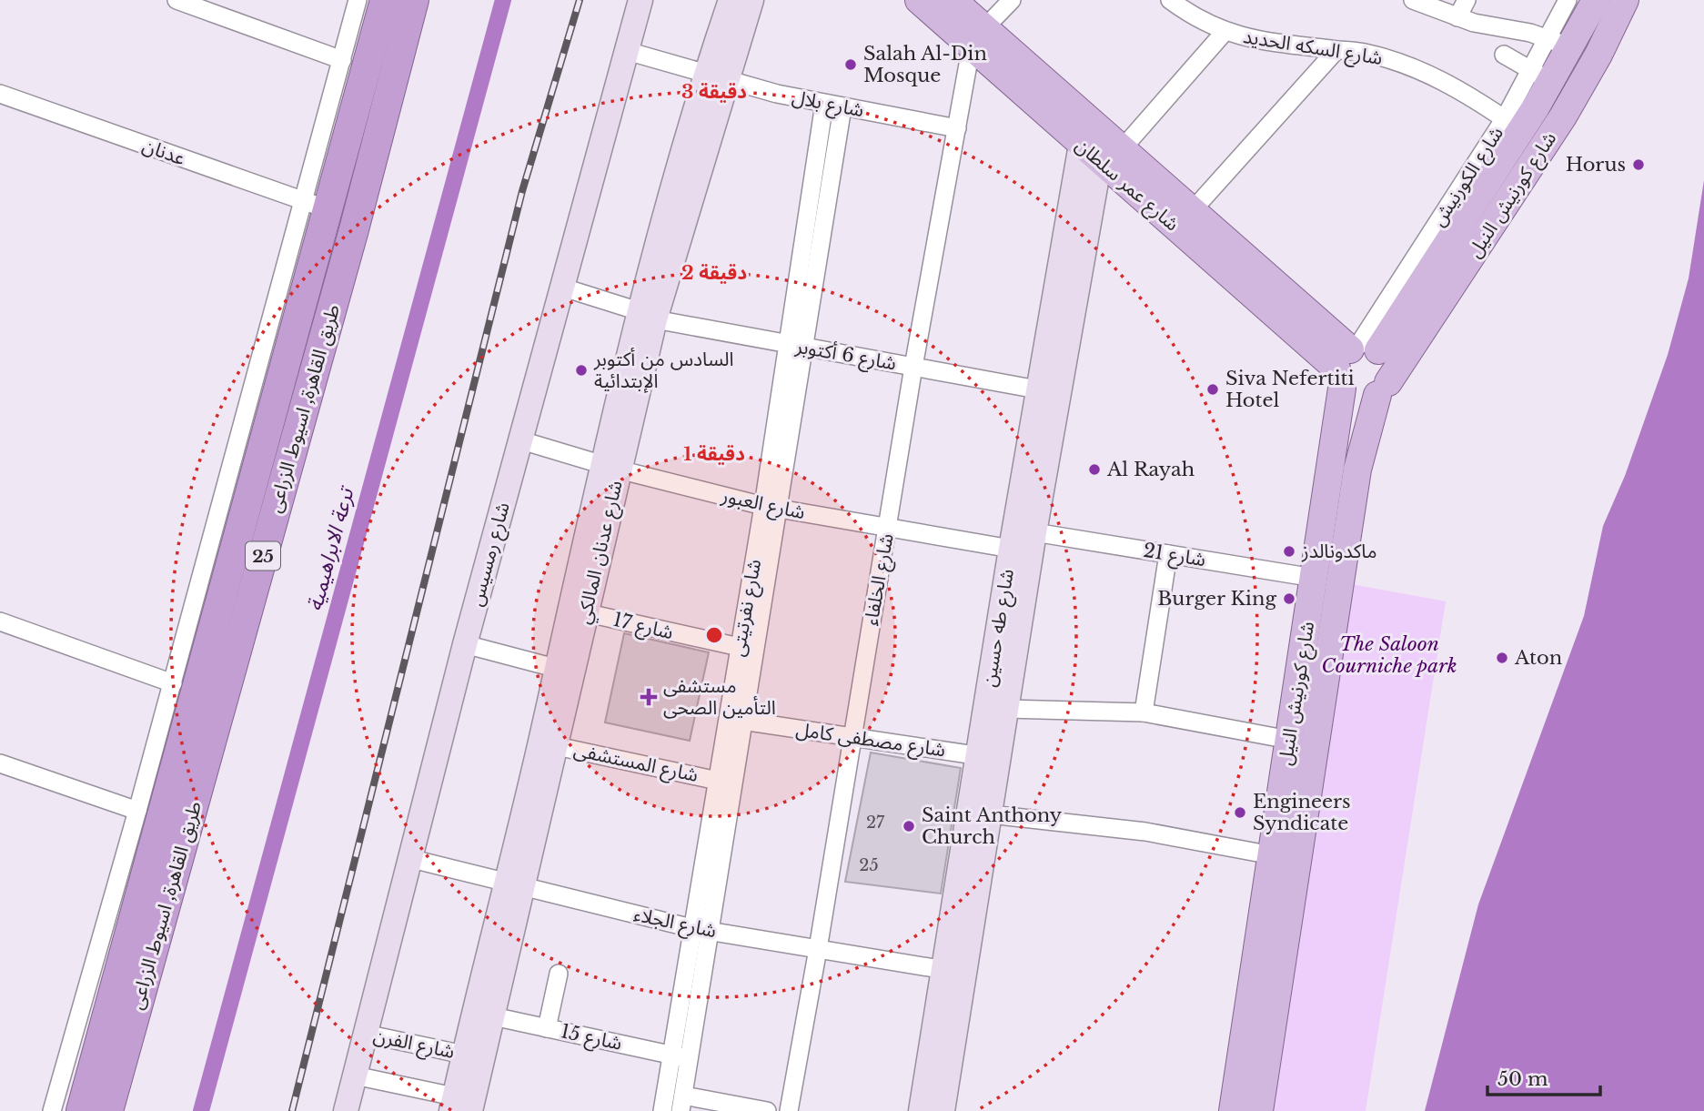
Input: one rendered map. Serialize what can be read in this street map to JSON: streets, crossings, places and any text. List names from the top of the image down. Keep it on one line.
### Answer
{"streets":{"highway":["طريق القاهرة, اسيوط الزراعى","25"],"main road":["شارع عمر سلطان","شارع كورنيش النيل","شارع عدنان المالكي","شارع رمسيس","شارع طه حسين"],"street":["شارع السكه الحديد","شارع بلال","عدنان","شارع 6 أكتوبر","شارع العبور","شارع 21","شارع الخلفاء","شارع نفرتيتى","شارع 17","شارع مصطفى كامل","شارع المستشفى","شارع الجلاء","شارع 15","شارع الفرن"]},"crossings":[["شارع السكه الحديد","شارع كورنيش النيل"],["شارع بلال","شارع عدنان المالكي"],["شارع بلال","شارع رمسيس"],["شارع بلال","شارع الخلفاء"],["شارع بلال","شارع نفرتيتى"],["عدنان","طريق القاهرة, اسيوط الزراعى"],["شارع عمر سلطان","شارع كورنيش النيل"],["شارع عمر سلطان","شارع الخلفاء"],["شارع عمر سلطان","شارع طه حسين"],["شارع كورنيش النيل","شارع 21"],["شارع 6 أكتوبر","شارع عدنان المالكي"],["شارع 6 أكتوبر","شارع رمسيس"],["شارع 6 أكتوبر","شارع الخلفاء"],["شارع 6 أكتوبر","شارع نفرتيتى"],["شارع 6 أكتوبر","شارع طه حسين"],["شارع العبور","شارع عدنان المالكي"],["شارع العبور","شارع رمسيس"],["شارع العبور","شارع الخلفاء"],["شارع العبور","شارع نفرتيتى"],["شارع العبور","شارع طه حسين"],["شارع عدنان المالكي","شارع 17"],["شارع عدنان المالكي","شارع المستشفى"],["شارع عدنان المالكي","شارع الجلاء"],["شارع عدنان المالكي","شارع 15"],["شارع عدنان المالكي","شارع الفرن"],["شارع رمسيس","شارع الجلاء"],["شارع رمسيس","شارع الفرن"],["شارع 21","شارع طه حسين"],["شارع الخلفاء","شارع مصطفى كامل"],["شارع الخلفاء","شارع الجلاء"],["شارع نفرتيتى","شارع 17"],["شارع نفرتيتى","شارع مصطفى كامل"],["شارع نفرتيتى","شارع المستشفى"],["شارع نفرتيتى","شارع الجلاء"],["شارع نفرتيتى","شارع 15"],["شارع طه حسين","شارع مصطفى كامل"],["شارع طه حسين","شارع الجلاء"]],"water":["ترعة الابراهيمية"],"parks":["The Saloon Courniche park"],"places":{"other":["Salah Al-Din Mosque","Horus","السادس من أكتوبر الإبتدائية","Siva Nefertiti Hotel","Al Rayah","ماكدونالدز","Burger King","Aton","Engineers Syndicate","Saint Anthony Church"],"health":["مستشفى التأمين الصحى"]},"house_numbers":["27","25"],"scale_bar":"50 m","rings":["3 دقيقة","2 دقيقة","1 دقيقة"]}
